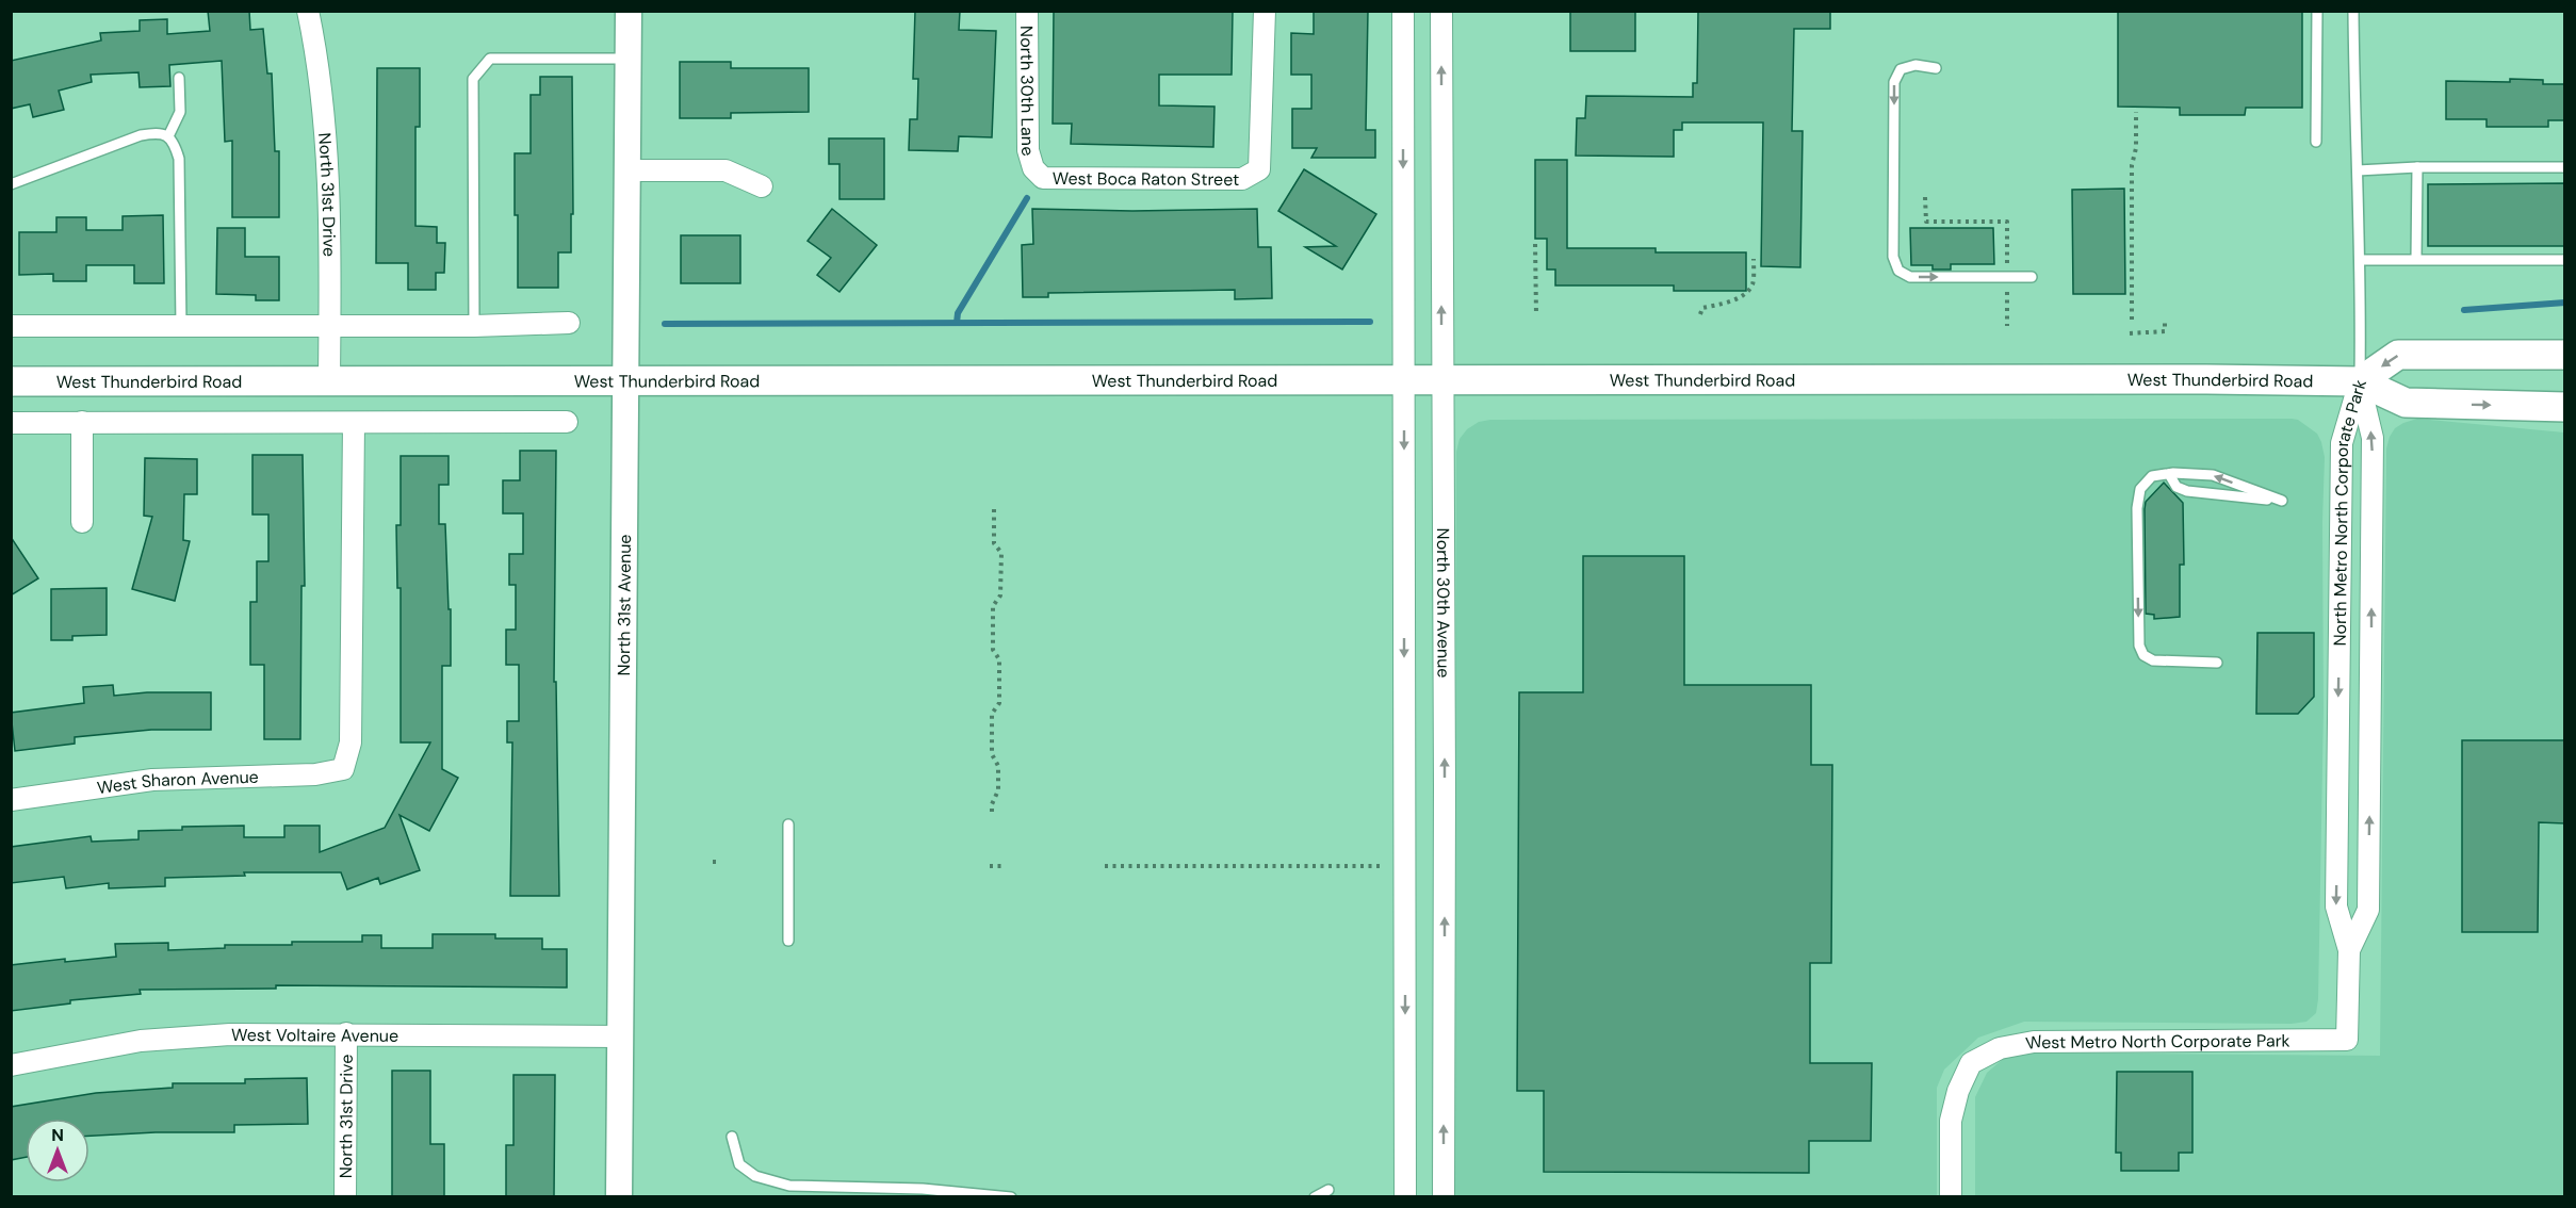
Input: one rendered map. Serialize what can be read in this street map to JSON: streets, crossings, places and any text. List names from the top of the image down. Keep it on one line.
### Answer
{"streets":{"main road":["West Thunderbird Road"],"street":["North 30th Lane","West Boca Raton Street","North 31st Drive","North Metro North Corporate Park","North 31st Avenue","North 30th Avenue","West Sharon Avenue","West Voltaire Avenue","West Metro North Corporate Park"]},"crossings":[["North 30th Lane","West Boca Raton Street"],["North 31st Drive","West Thunderbird Road"],["North 31st Drive","West Voltaire Avenue"],["West Thunderbird Road","North Metro North Corporate Park"],["West Thunderbird Road","North 31st Avenue"],["West Thunderbird Road","North 30th Avenue"],["North Metro North Corporate Park","West Metro North Corporate Park"],["North 31st Avenue","West Voltaire Avenue"]],"north":"top"}
